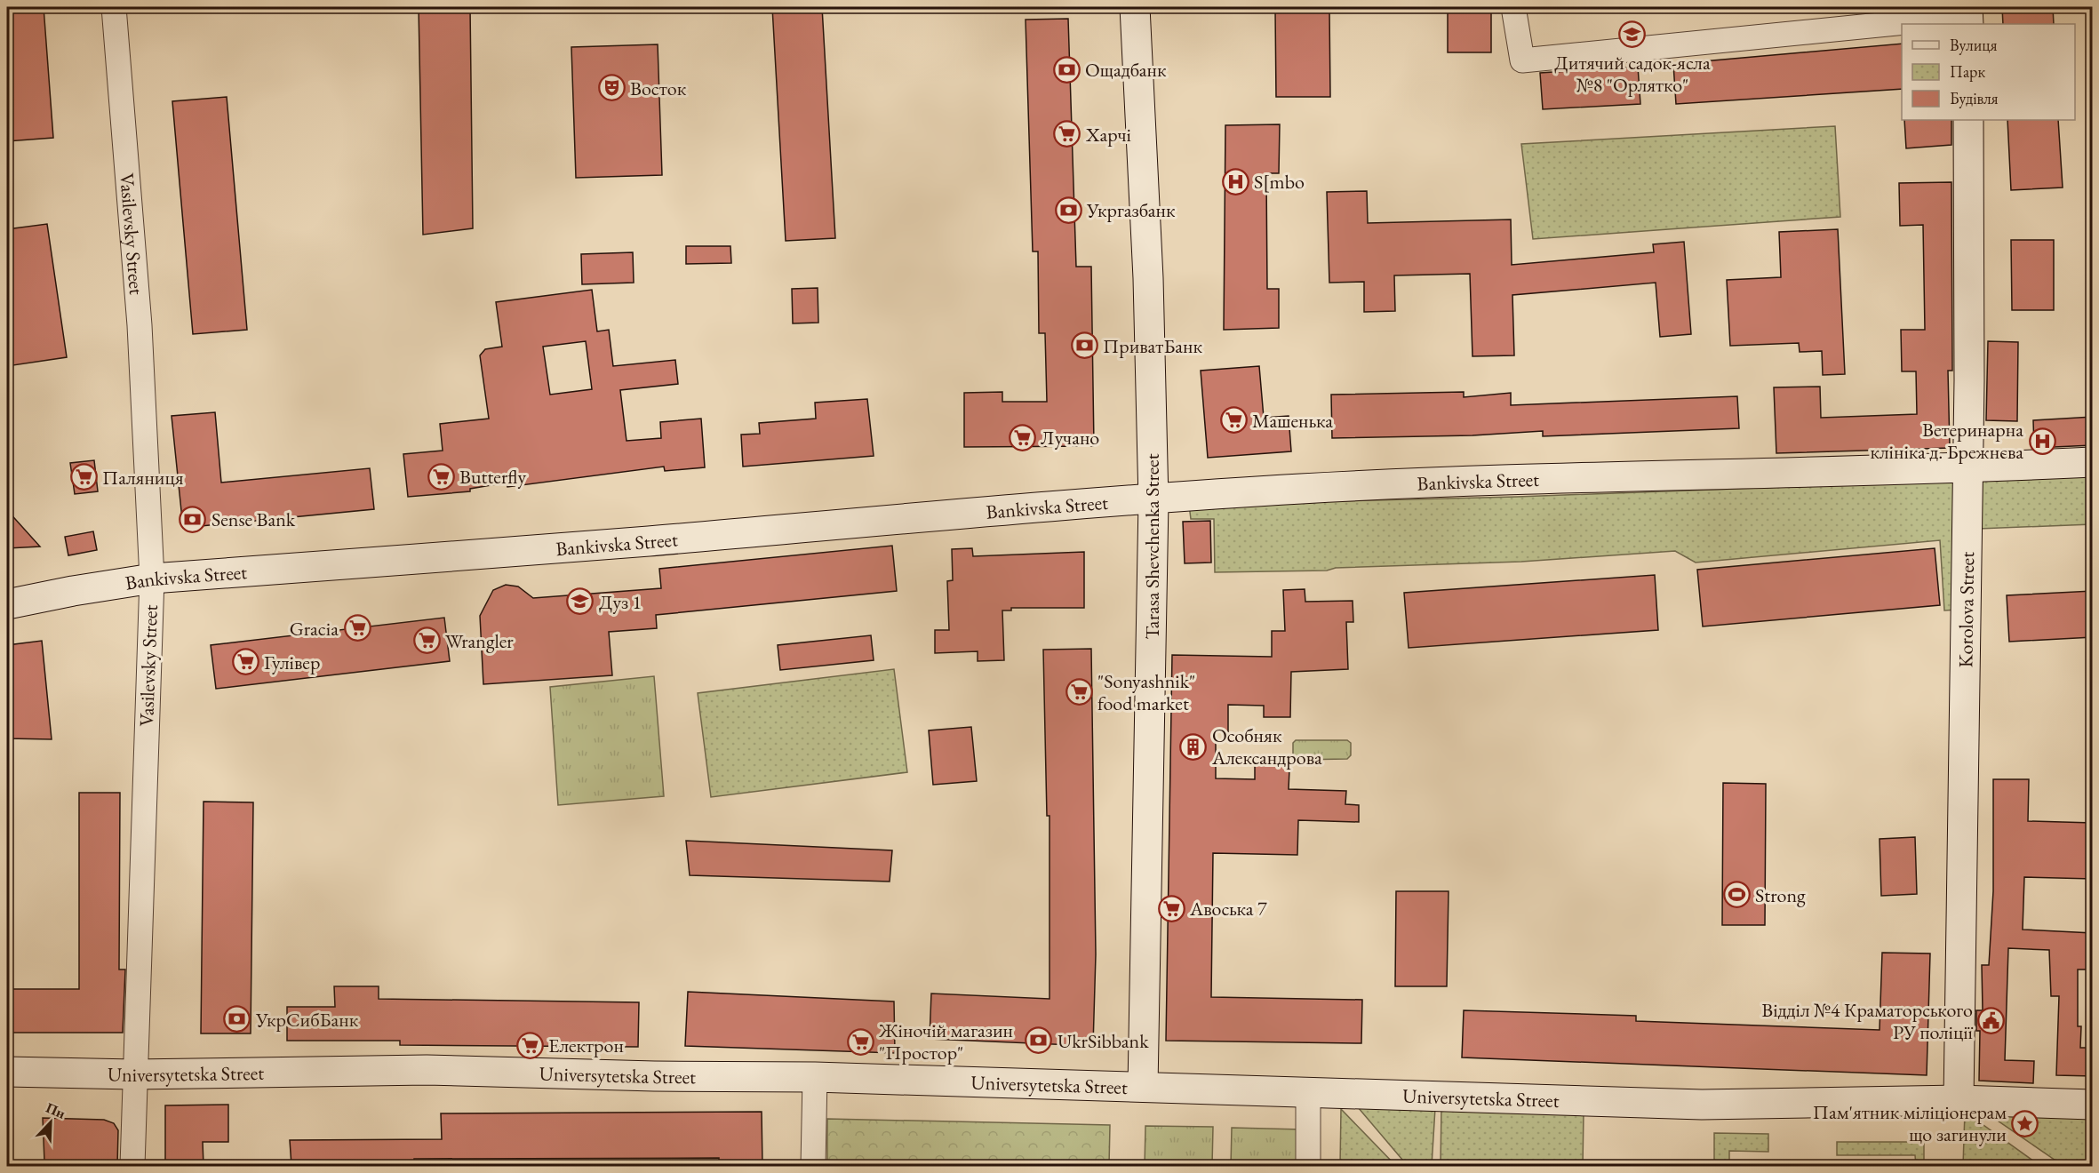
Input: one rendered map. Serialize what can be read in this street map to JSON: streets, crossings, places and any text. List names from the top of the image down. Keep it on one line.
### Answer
{"streets":{"street":["Vasilevsky Street","Bankivska Street","Tarasa Shevchenka Street","Korolova Street","Universytetska Street"]},"crossings":[["Vasilevsky Street","Bankivska Street"],["Vasilevsky Street","Universytetska Street"],["Bankivska Street","Tarasa Shevchenka Street"],["Bankivska Street","Korolova Street"],["Tarasa Shevchenka Street","Universytetska Street"],["Korolova Street","Universytetska Street"]],"places":{"school or university":["Дитячий садок-ясла №8 \"Орлятко\"","Дуз 1"],"bank":["Ощадбанк","Укргазбанк","ПриватБанк","Sense Bank","УкрСибБанк","UkrSibbank"],"theatre":["Восток"],"supermarket":["Харчі","Машенька","Лучано","Butterfly","Паляниця","Gracia","Wrangler","Гулівер","\"Sonyashnik\" food market","Авоська 7","Жіночій магазин \"Простор\"","Електрон"],"hospital":["S[mbo","Ветеринарна клініка д. Брежнєва"],"building":["Особняк Александрова"],"sports":["Strong"],"public building":["Вiддiл №4 Краматорського РУ поліції"],"place":["Пам'ятник міліціонерам що загинули"]},"legend":["Вулиця","Парк","Будівля"],"north":"top right"}
